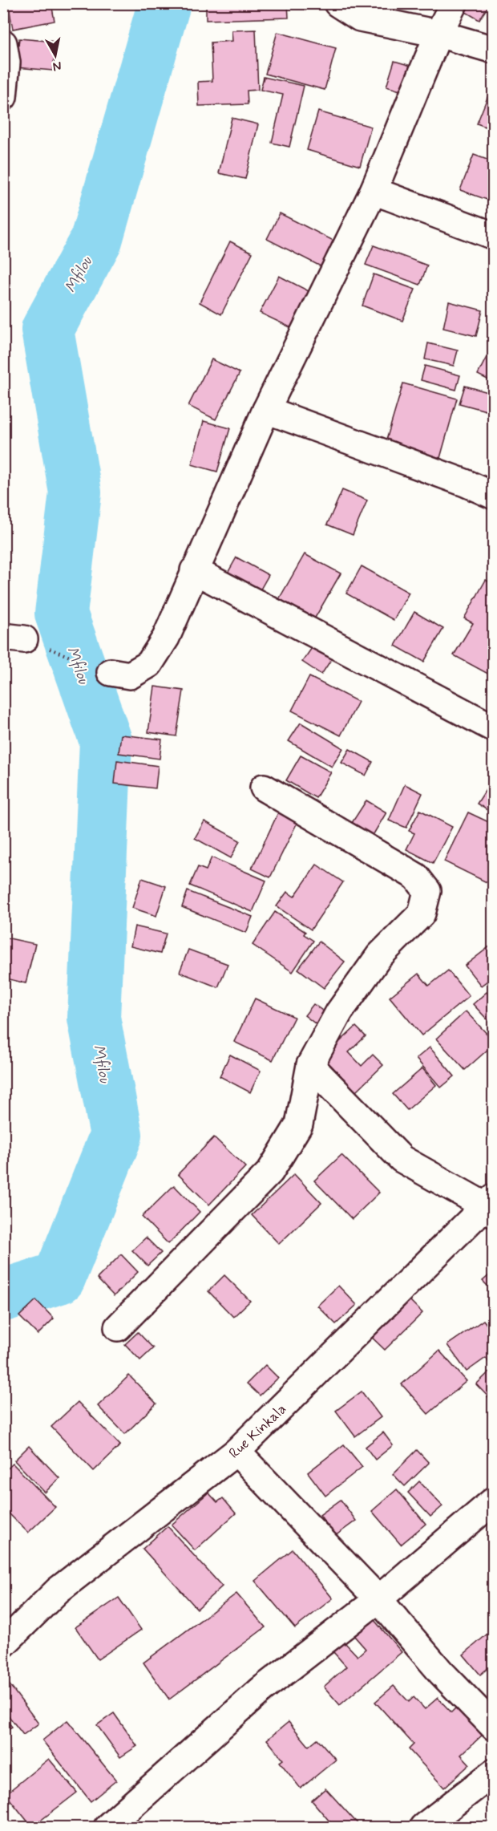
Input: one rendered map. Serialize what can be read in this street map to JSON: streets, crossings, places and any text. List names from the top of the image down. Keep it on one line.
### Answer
{"streets":{"street":["Rue Kinkala"]},"water":["Mfilou"],"north":"bottom"}
